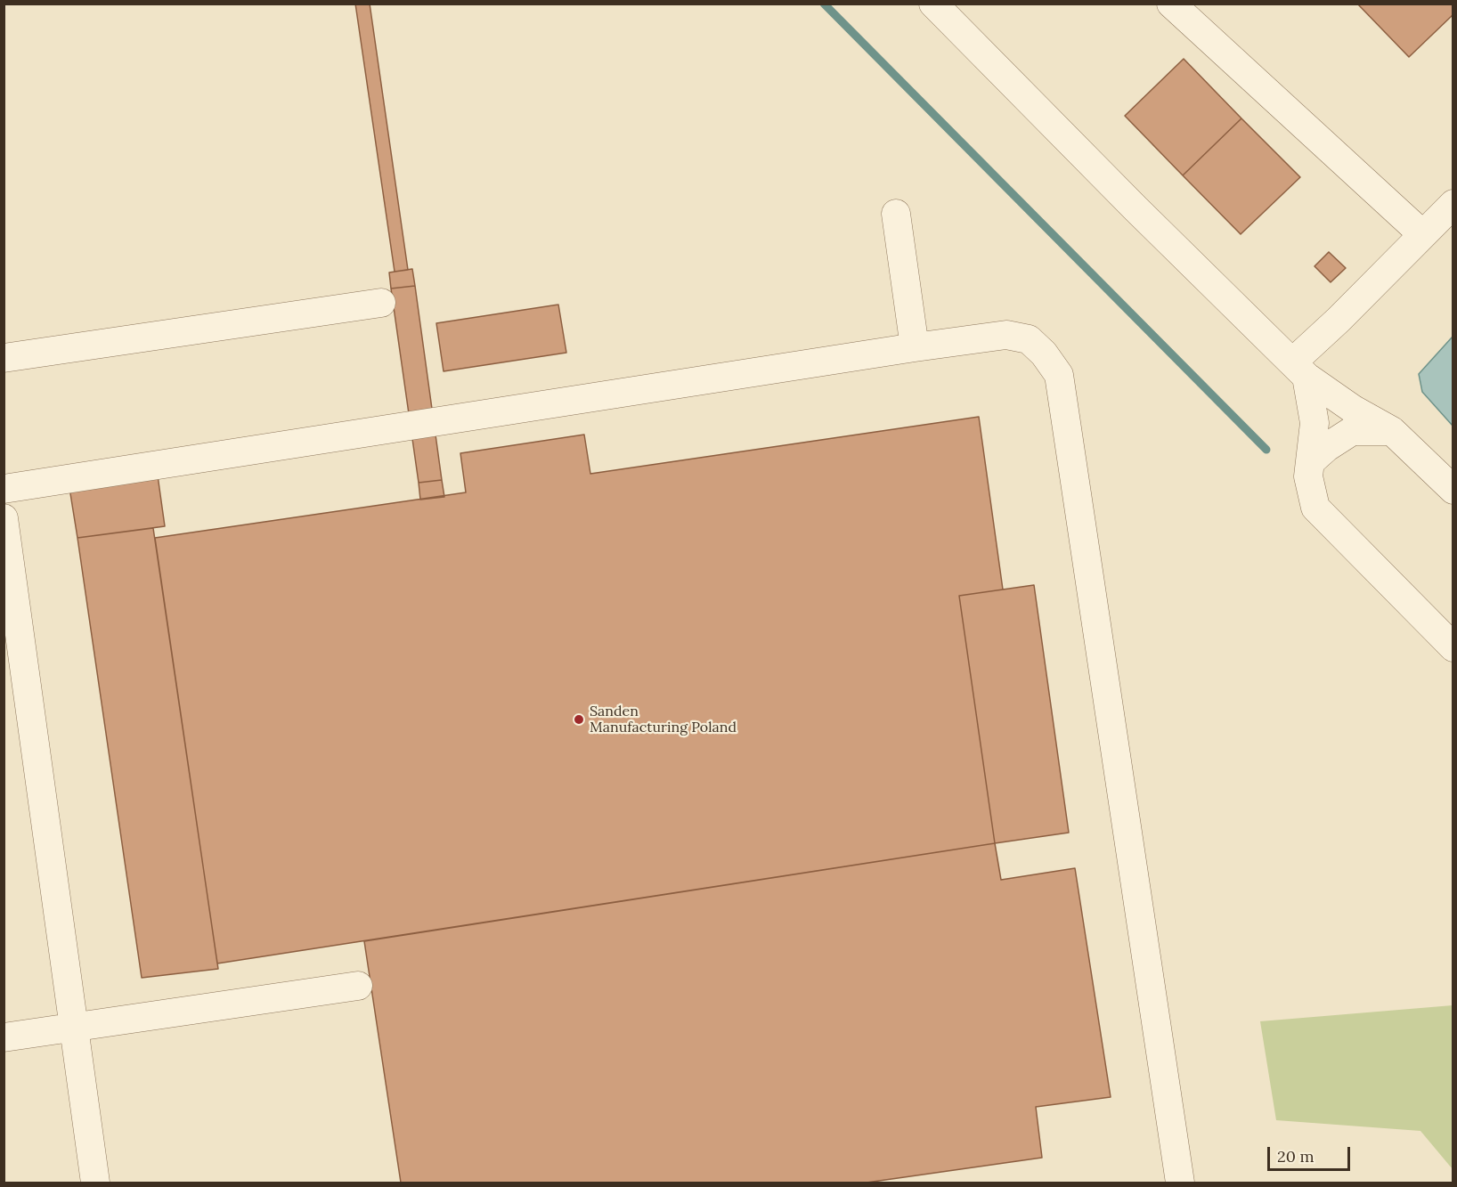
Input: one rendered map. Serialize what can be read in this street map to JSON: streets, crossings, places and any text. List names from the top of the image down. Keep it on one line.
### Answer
{"places":["Sanden Manufacturing Poland"],"scale_bar":"20 m"}
